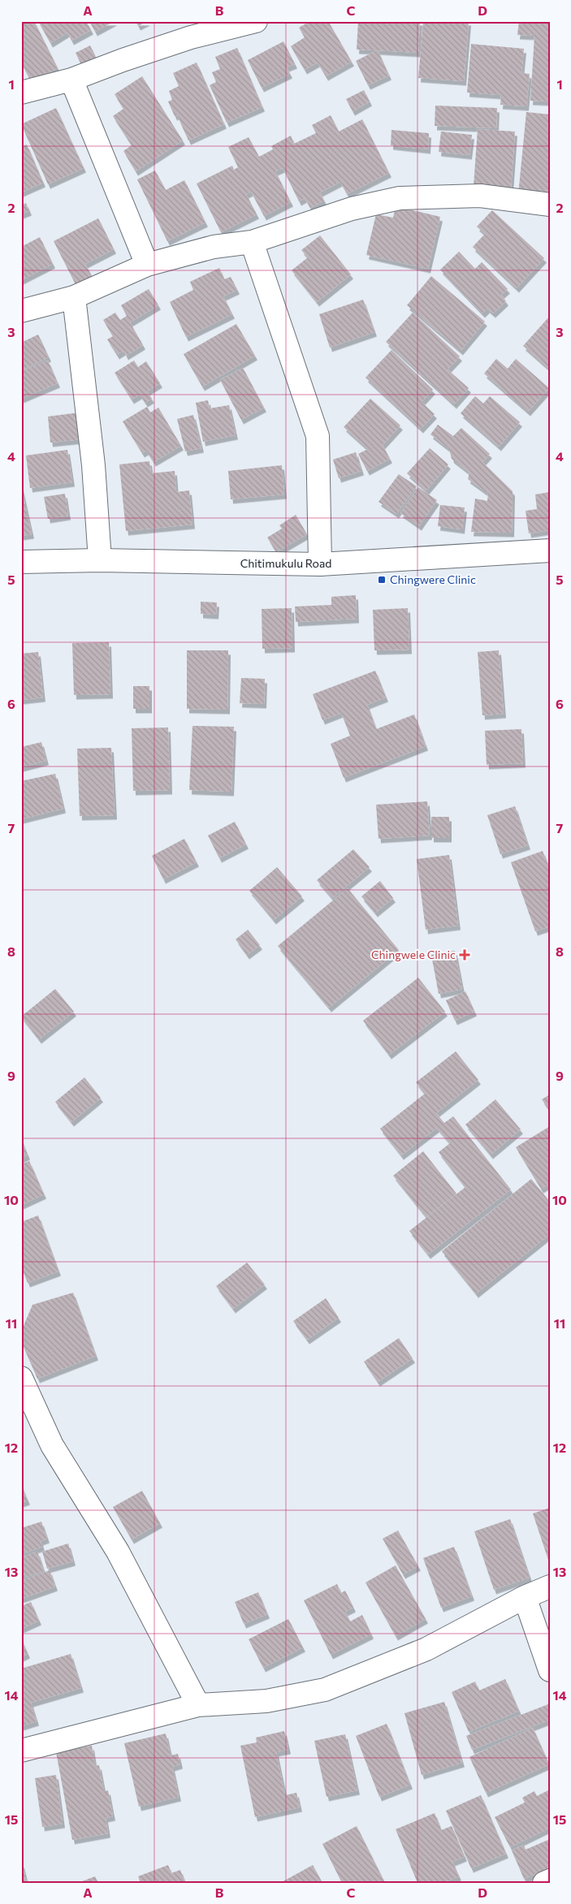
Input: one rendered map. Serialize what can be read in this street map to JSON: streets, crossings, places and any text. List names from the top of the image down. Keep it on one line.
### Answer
{"streets":{"street":["Chitimukulu Road"]},"places":{"transit":["Chingwere Clinic"],"health":["Chingwele Clinic"]},"grid":{"columns":["A","B","C","D"],"rows":["1","2","3","4","5","6","7","8","9","10","11","12","13","14","15"]}}
